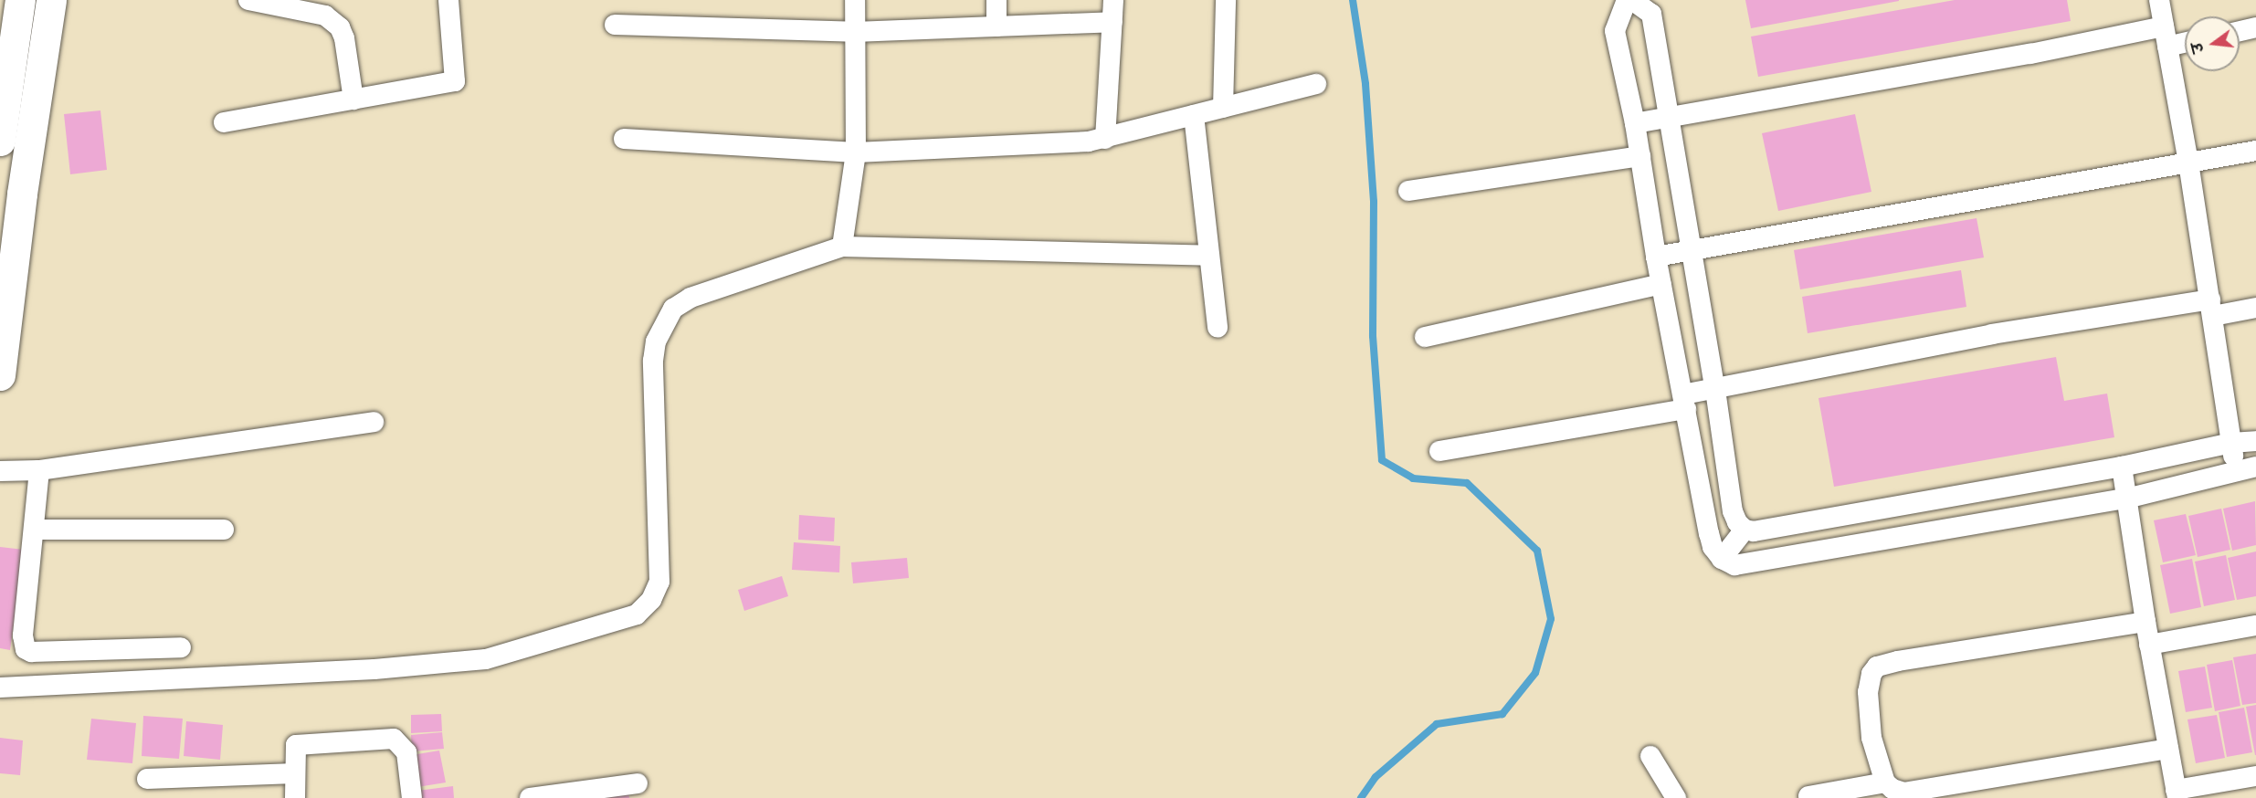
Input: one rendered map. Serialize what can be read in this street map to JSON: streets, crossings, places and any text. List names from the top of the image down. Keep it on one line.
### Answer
{"north":"left"}
